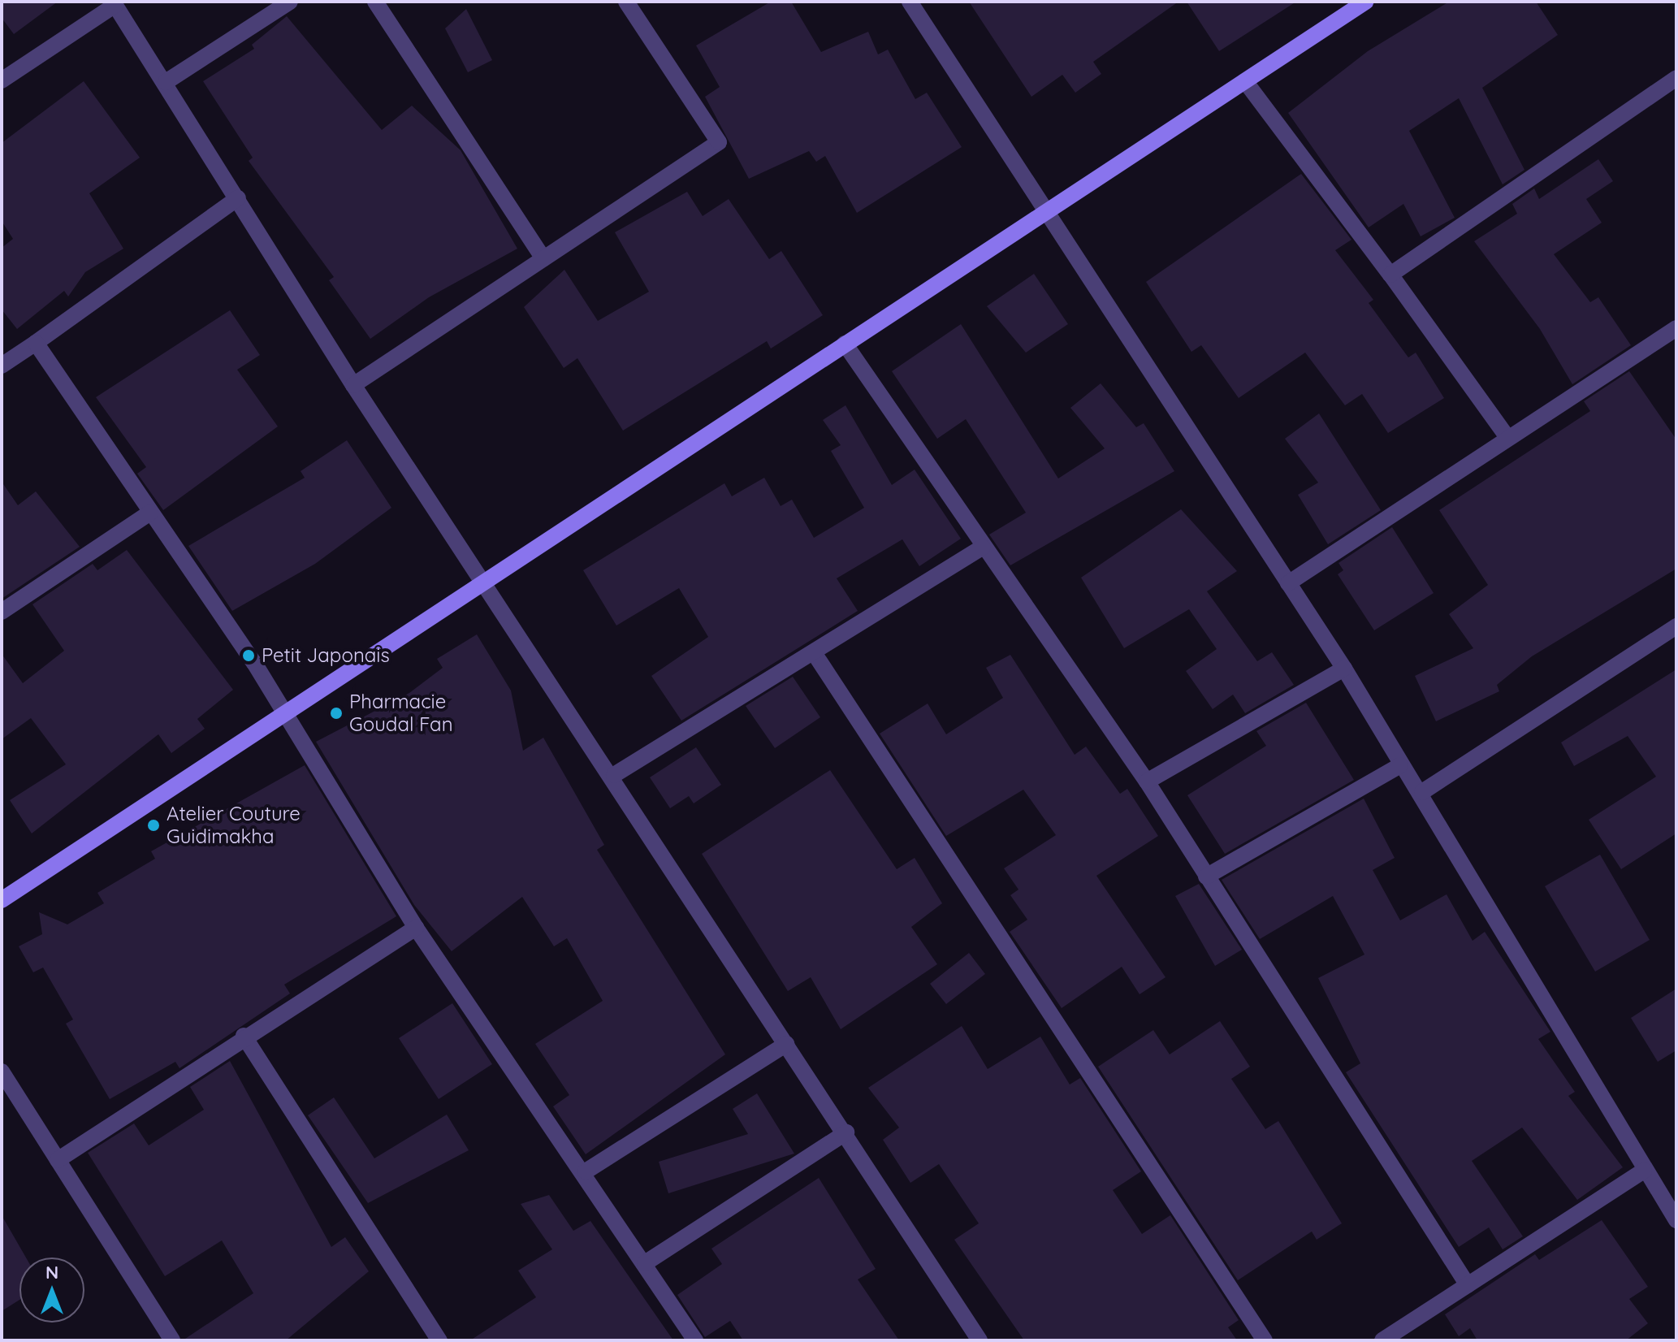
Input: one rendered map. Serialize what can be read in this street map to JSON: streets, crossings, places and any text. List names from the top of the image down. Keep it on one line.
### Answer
{"places":["Petit Japonais","Pharmacie Goudal Fan","Atelier Couture Guidimakha"],"north":"top"}
